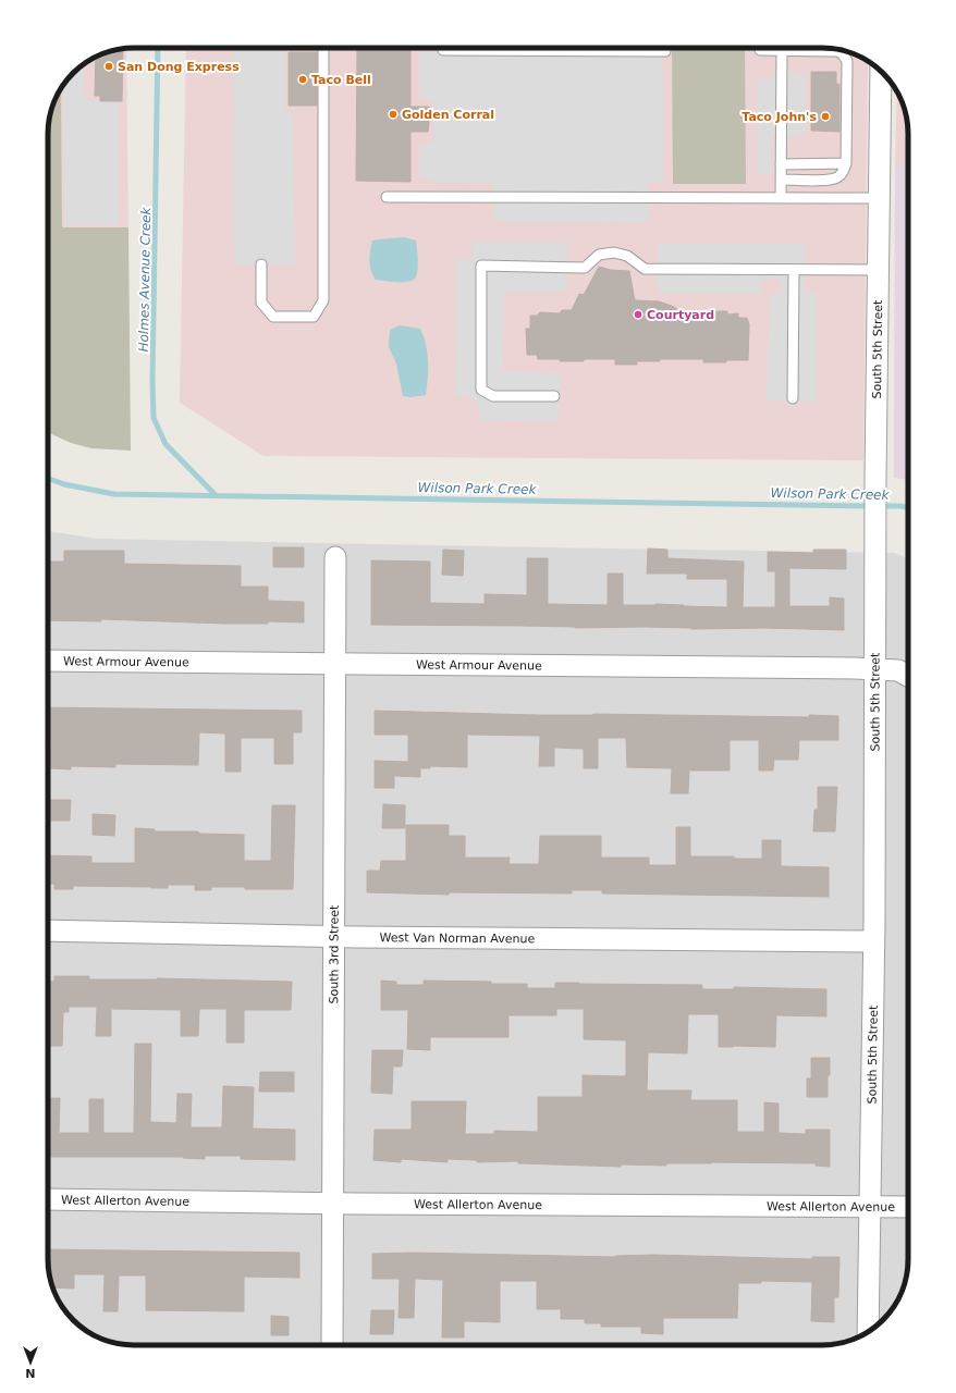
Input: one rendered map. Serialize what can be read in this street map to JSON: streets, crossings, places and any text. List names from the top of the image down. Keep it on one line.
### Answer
{"streets":{"street":["South 5th Street","West Armour Avenue","West Van Norman Avenue","South 3rd Street","West Allerton Avenue"]},"crossings":[["South 5th Street","West Armour Avenue"],["South 5th Street","West Van Norman Avenue"],["South 5th Street","West Allerton Avenue"],["West Armour Avenue","South 3rd Street"],["West Van Norman Avenue","South 3rd Street"],["South 3rd Street","West Allerton Avenue"]],"water":["Holmes Avenue Creek","Wilson Park Creek"],"places":["San Dong Express","Taco Bell","Golden Corral","Taco John's","Courtyard"],"north":"bottom"}
